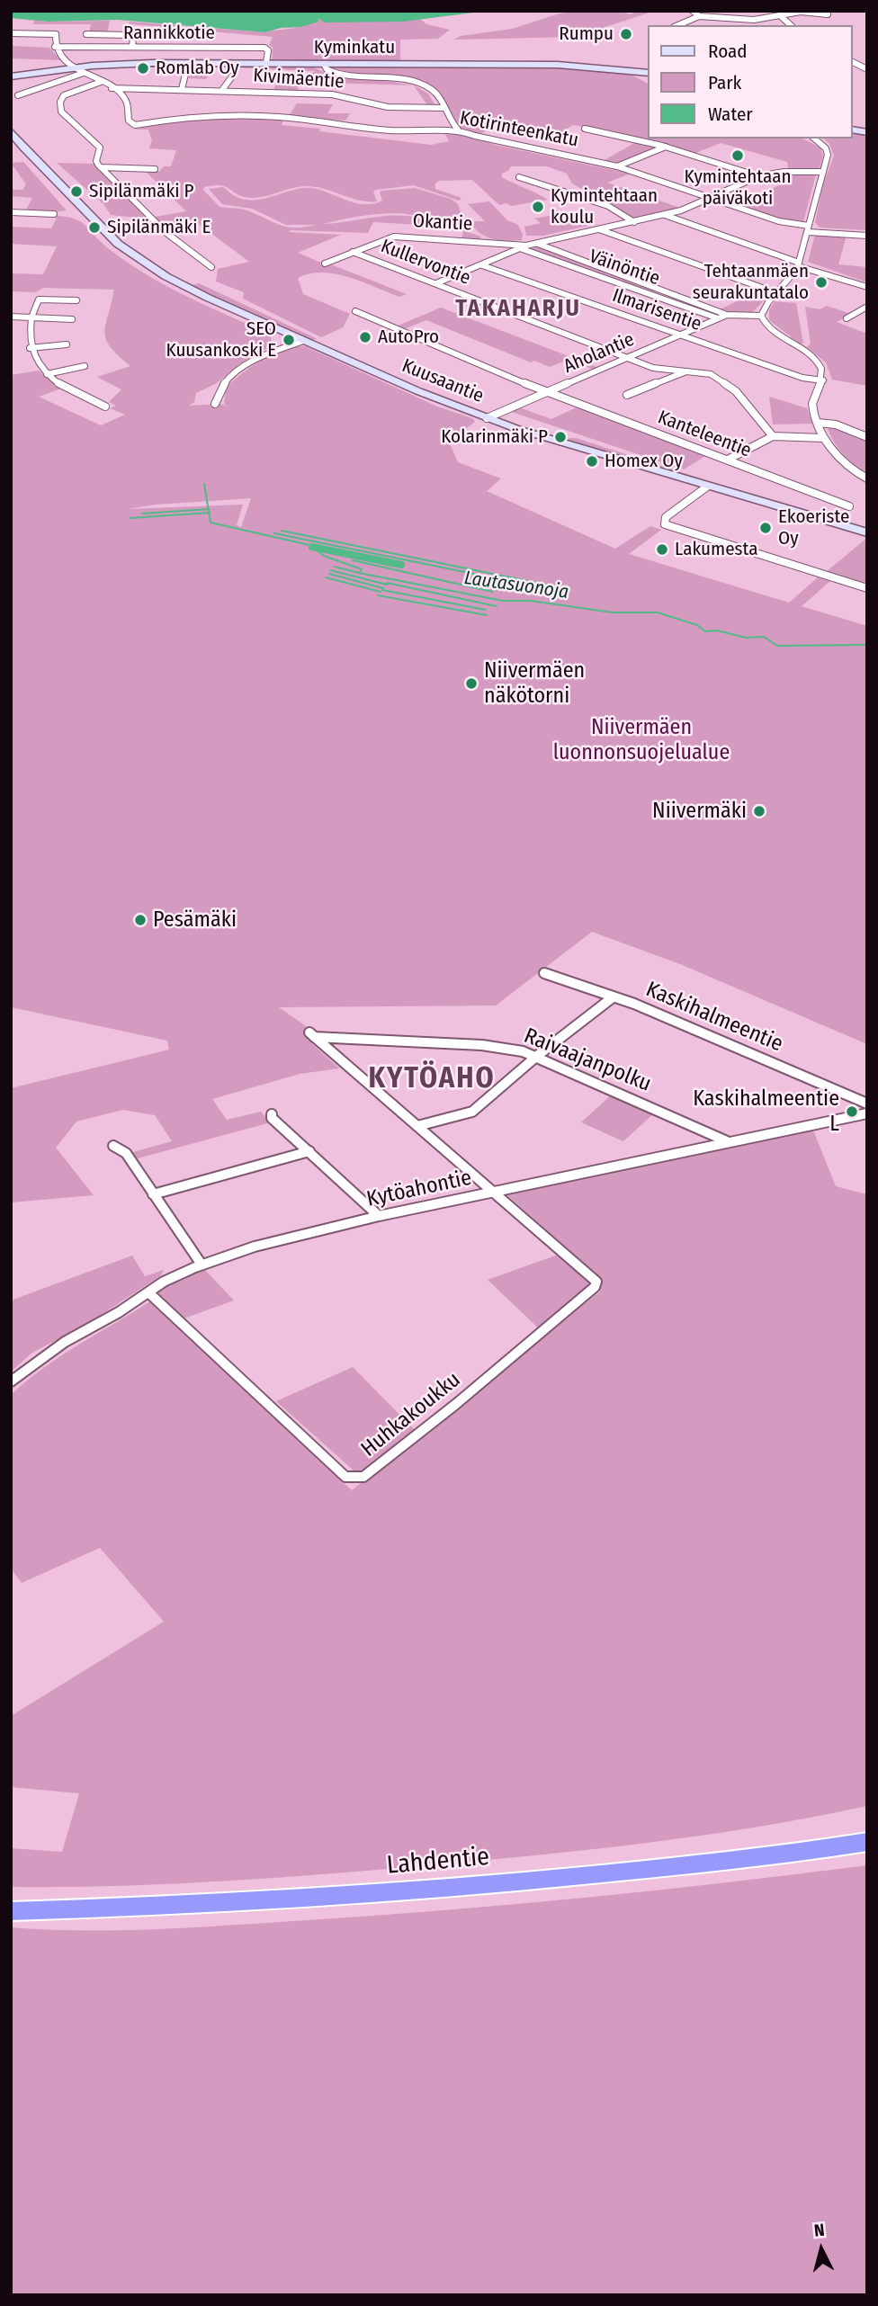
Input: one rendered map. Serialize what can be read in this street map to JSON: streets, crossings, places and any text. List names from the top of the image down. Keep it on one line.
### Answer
{"streets":{"highway":["Lahdentie"],"main road":["Kyminkatu","Kuusaantie"],"street":["Rannikkotie","Kivimäentie","Kotirinteenkatu","Okantie","Kullervontie","Väinöntie","Ilmarisentie","Aholantie","Kanteleentie","Kaskihalmeentie","Raivaajanpolku","Kytöahontie","Huhkakoukku"]},"crossings":[["Rannikkotie","Kyminkatu"],["Kivimäentie","Kotirinteenkatu"],["Okantie","Kullervontie"],["Okantie","Väinöntie"],["Kullervontie","Aholantie"],["Väinöntie","Aholantie"],["Ilmarisentie","Aholantie"],["Aholantie","Kuusaantie"],["Aholantie","Kanteleentie"],["Raivaajanpolku","Kytöahontie"],["Kytöahontie","Huhkakoukku"]],"districts":["TAKAHARJU","KYTÖAHO"],"water":["Lautasuonoja"],"parks":["Niivermäen luonnonsuojelualue"],"places":["Rumpu","Romlab Oy","Kymintehtaan päiväkoti","Sipilänmäki P","Kymintehtaan koulu","Sipilänmäki E","Tehtaanmäen seurakuntatalo","AutoPro","SEO Kuusankoski E","Kolarinmäki P","Homex Oy","Ekoeriste Oy","Lakumesta","Niivermäen näkötorni","Niivermäki","Pesämäki","Kaskihalmeentie L"],"legend":["Road","Park","Water"],"north":"top"}
